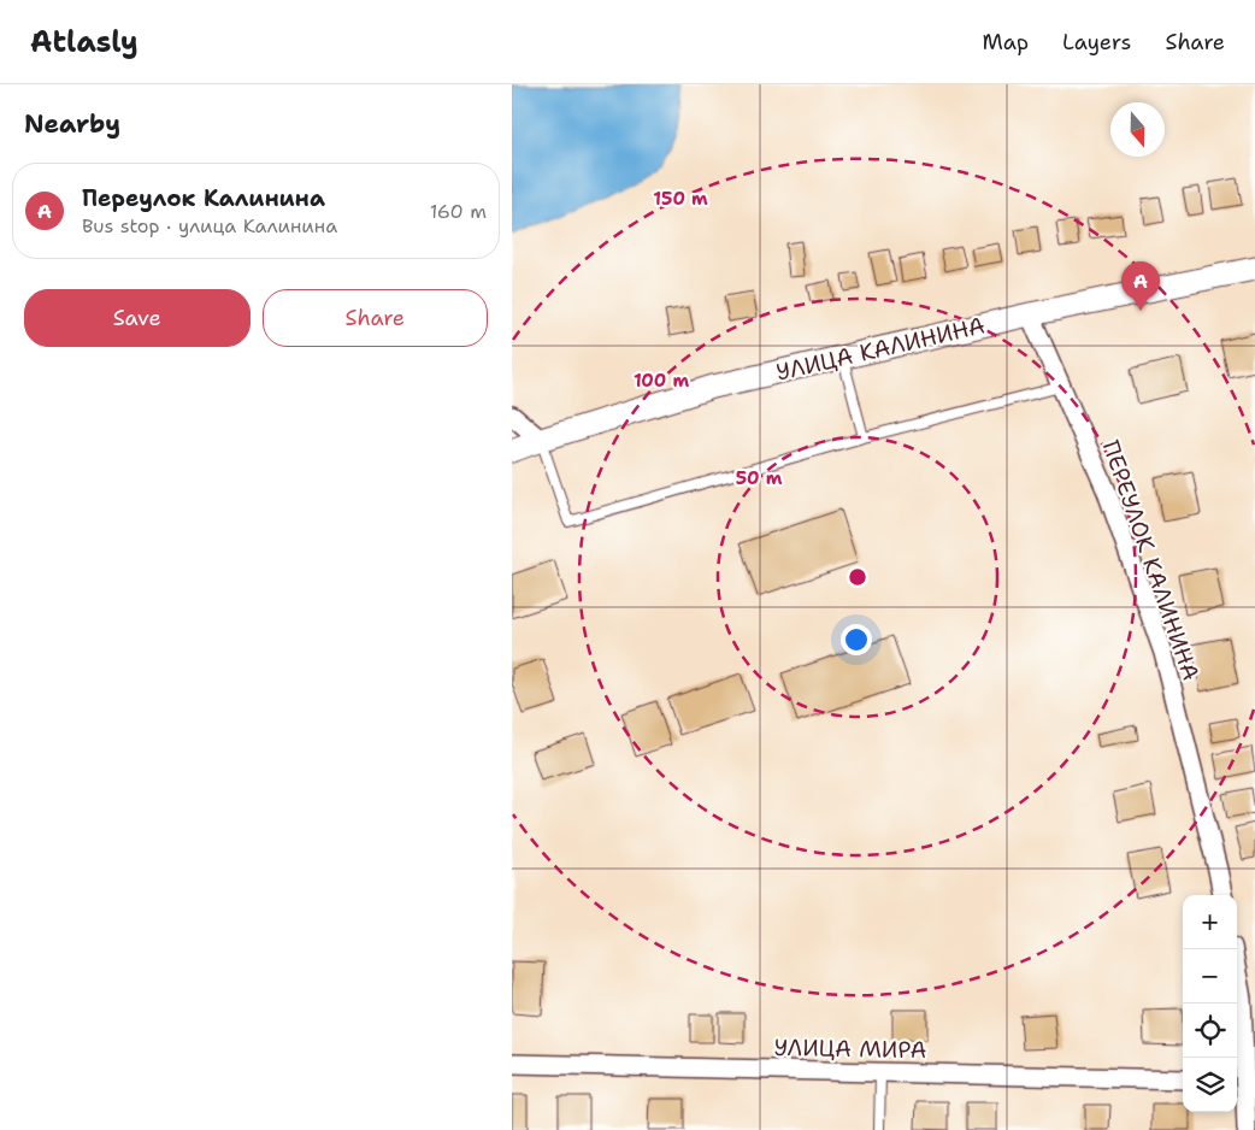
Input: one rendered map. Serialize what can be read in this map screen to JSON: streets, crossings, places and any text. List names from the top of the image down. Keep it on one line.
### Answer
{"streets":{"street":["УЛИЦА КАЛИНИНА","ПЕРЕУЛОК КАЛИНИНА","УЛИЦА МИРА"]},"crossings":[["УЛИЦА КАЛИНИНА","ПЕРЕУЛОК КАЛИНИНА"]],"north":"bottom","page":{"header":"Atlasly","nav":["Map","Layers","Share"],"heading":"Nearby","list":[{"mark":"A","name":"Переулок Калинина","note":"Bus stop · улица Калинина","value":"160 m"}],"pins":"A","buttons":["Save","Share"],"map_buttons":["+","−"]},"rings":["150 m","100 m","50 m"]}
